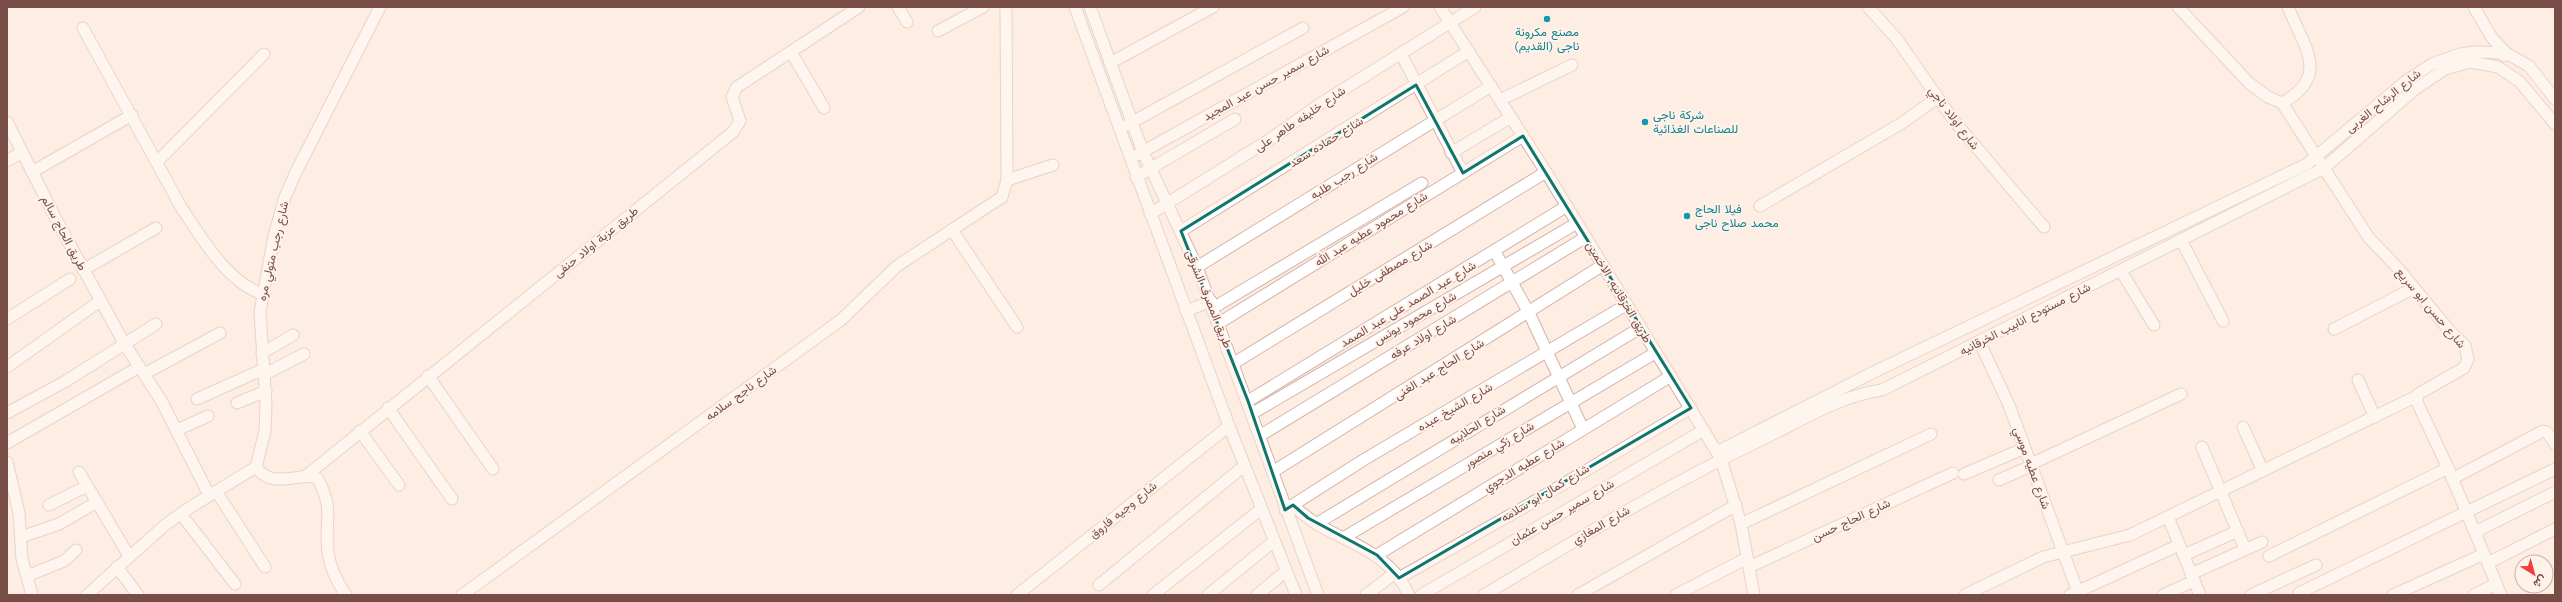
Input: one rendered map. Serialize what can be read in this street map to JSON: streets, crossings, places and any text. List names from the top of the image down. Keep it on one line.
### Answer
{"streets":{"street":["شارع سمير حسن عبد المجيد","شارع الرشاح الغربى","شارع اولاد ناجي","شارع خليفه طاهر على","شارع حماده سعد","شارع رجب طلبه","شارع محمود عطيه عبد الله","طريق الحاج سالم","طريق عزبة اولاد حنفى","شارع رجب متولي مره","شارع مصطفى خليل","طريق الخرقانيه, الاخمين","طريق المصرف الشرقى","شارع عبد الصمد على عبد الصمد","شارع حسن ابو سريع","شارع محمود يونس","شارع مستودع انابيب الخرقانيه","شارع اولاد عرفه","شارع الحاج عبد الغنى","شارع ناجح سلامه","شارع الشيخ عبده","شارع الحلايبه","شارع زكي منصور","شارع عطيه الدجوي","شارع عطيه موسي","شارع كمال ابو سلامه","شارع وجيه فاروق","شارع سمير حسن عثمان","شارع الحاج حسن","شارع المغازي"]},"crossings":[["شارع سمير حسن عبد المجيد","طريق المصرف الشرقى"],["شارع الرشاح الغربى","شارع حسن ابو سريع"],["شارع الرشاح الغربى","شارع مستودع انابيب الخرقانيه"],["شارع خليفه طاهر على","طريق الخرقانيه, الاخمين"],["شارع خليفه طاهر على","طريق المصرف الشرقى"],["شارع حماده سعد","طريق الخرقانيه, الاخمين"],["شارع حماده سعد","طريق المصرف الشرقى"],["شارع رجب طلبه","طريق الخرقانيه, الاخمين"],["شارع رجب طلبه","طريق المصرف الشرقى"],["شارع محمود عطيه عبد الله","طريق الخرقانيه, الاخمين"],["شارع محمود عطيه عبد الله","طريق المصرف الشرقى"],["شارع مصطفى خليل","طريق الخرقانيه, الاخمين"],["شارع مصطفى خليل","طريق المصرف الشرقى"],["طريق الخرقانيه, الاخمين","شارع عبد الصمد على عبد الصمد"],["طريق الخرقانيه, الاخمين","شارع محمود يونس"],["طريق الخرقانيه, الاخمين","شارع مستودع انابيب الخرقانيه"],["طريق الخرقانيه, الاخمين","شارع اولاد عرفه"],["طريق الخرقانيه, الاخمين","شارع الحاج عبد الغنى"],["طريق الخرقانيه, الاخمين","شارع الشيخ عبده"],["طريق الخرقانيه, الاخمين","شارع الحلايبه"],["طريق الخرقانيه, الاخمين","شارع زكي منصور"],["طريق الخرقانيه, الاخمين","شارع عطيه الدجوي"],["طريق الخرقانيه, الاخمين","شارع كمال ابو سلامه"],["طريق الخرقانيه, الاخمين","شارع سمير حسن عثمان"],["طريق الخرقانيه, الاخمين","شارع الحاج حسن"],["طريق الخرقانيه, الاخمين","شارع المغازي"],["طريق المصرف الشرقى","شارع عبد الصمد على عبد الصمد"],["طريق المصرف الشرقى","شارع محمود يونس"],["طريق المصرف الشرقى","شارع اولاد عرفه"],["طريق المصرف الشرقى","شارع الحاج عبد الغنى"],["طريق المصرف الشرقى","شارع الشيخ عبده"],["طريق المصرف الشرقى","شارع وجيه فاروق"],["شارع حسن ابو سريع","شارع مستودع انابيب الخرقانيه"],["شارع حسن ابو سريع","شارع عطيه موسي"],["شارع مستودع انابيب الخرقانيه","شارع عطيه موسي"],["شارع مستودع انابيب الخرقانيه","شارع المغازي"],["شارع عطيه موسي","شارع الحاج حسن"]],"places":["مصنع مكرونة ناجى (القديم)","شركة ناجى للصناعات الغذائية","فيلا الحاج محمد صلاح ناجى"],"north":"bottom right"}
